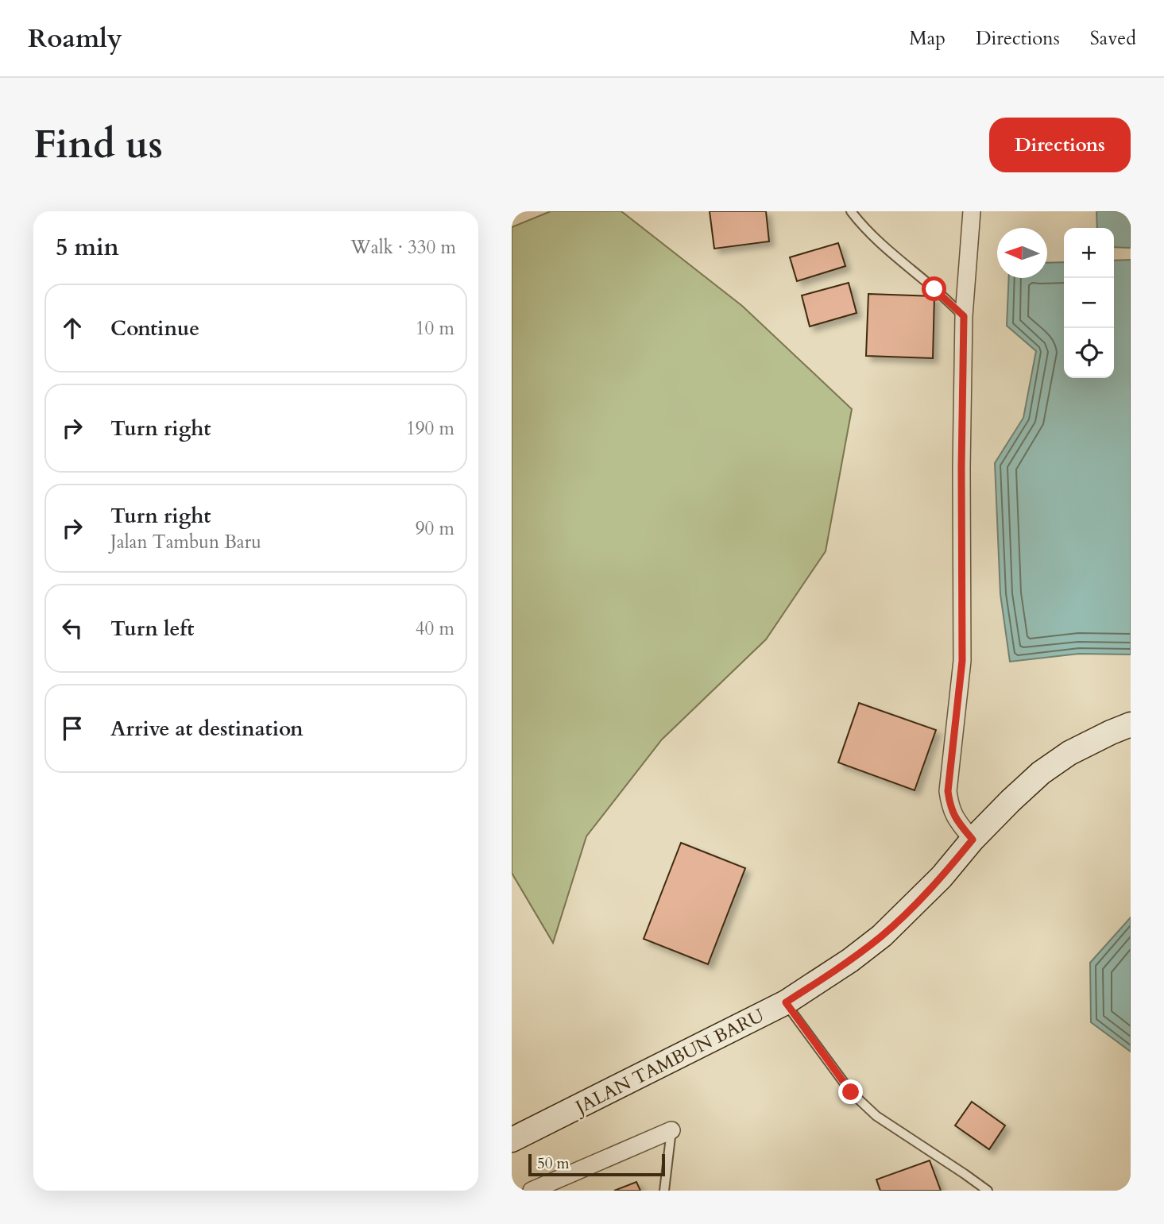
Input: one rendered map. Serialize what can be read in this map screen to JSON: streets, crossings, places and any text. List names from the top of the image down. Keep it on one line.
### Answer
{"streets":{"main road":["JALAN TAMBUN BARU"]},"scale_bar":"50 m","north":"left","page":{"header":"Roamly","nav":["Map","Directions","Saved"],"buttons":"Directions","title":"Find us","heading":["5 min","Walk · 330 m"],"map_buttons":["+","−"],"list":[["Continue","10 m"],["Turn right","190 m"],["Turn right","Jalan Tambun Baru","90 m"],["Turn left","40 m"],"Arrive at destination"],"scale":"50 m"}}
